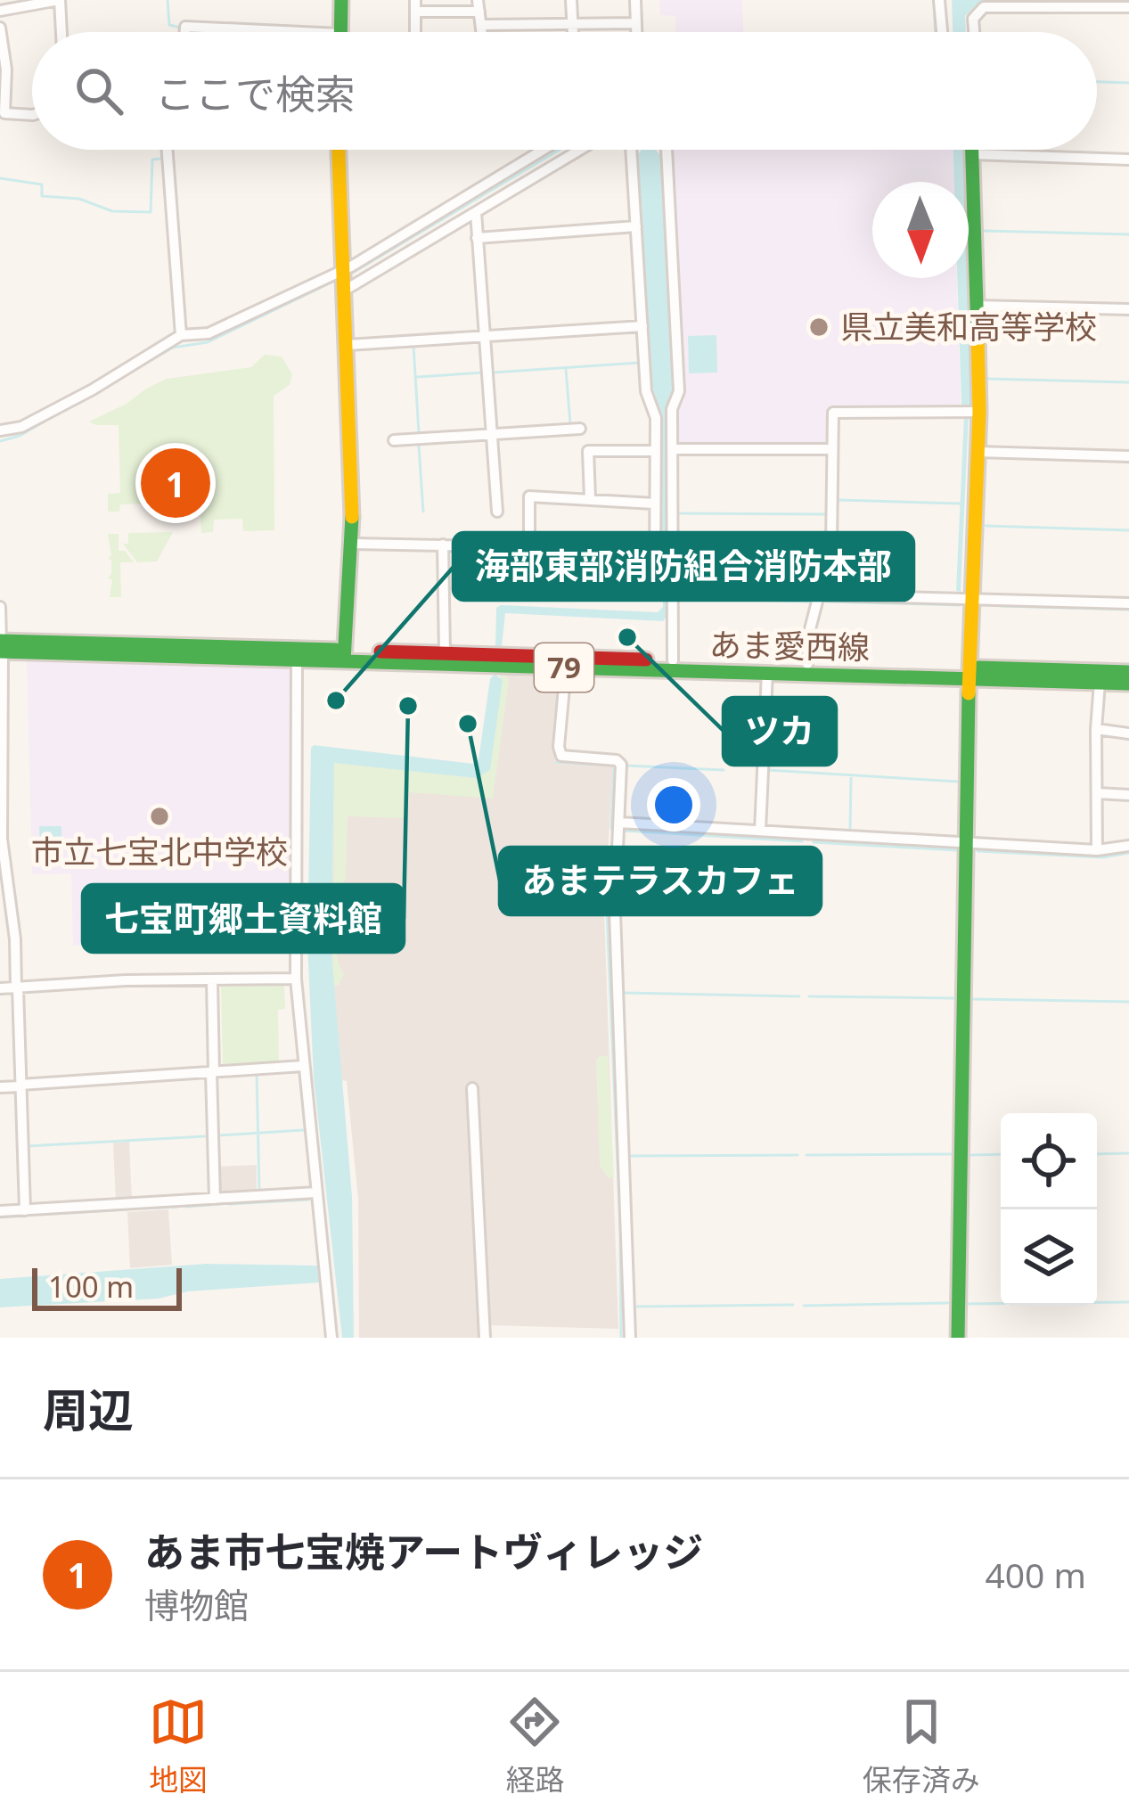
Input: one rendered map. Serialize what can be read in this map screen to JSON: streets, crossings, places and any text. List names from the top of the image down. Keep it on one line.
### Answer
{"streets":{"main road":["あま愛西線","79"]},"places":["県立美和高等学校","ツカ","海部東部消防組合消防本部","七宝町郷土資料館","あまテラスカフェ","市立七宝北中学校"],"scale_bar":"100 m","north":"bottom","page":{"search":"ここで検索","pins":"1","scale":"100 m","heading":"周辺","list":[{"mark":"1","name":"あま市七宝焼アートヴィレッジ","note":"博物館","value":"400 m"}],"nav":["地図","経路","保存済み"]}}
